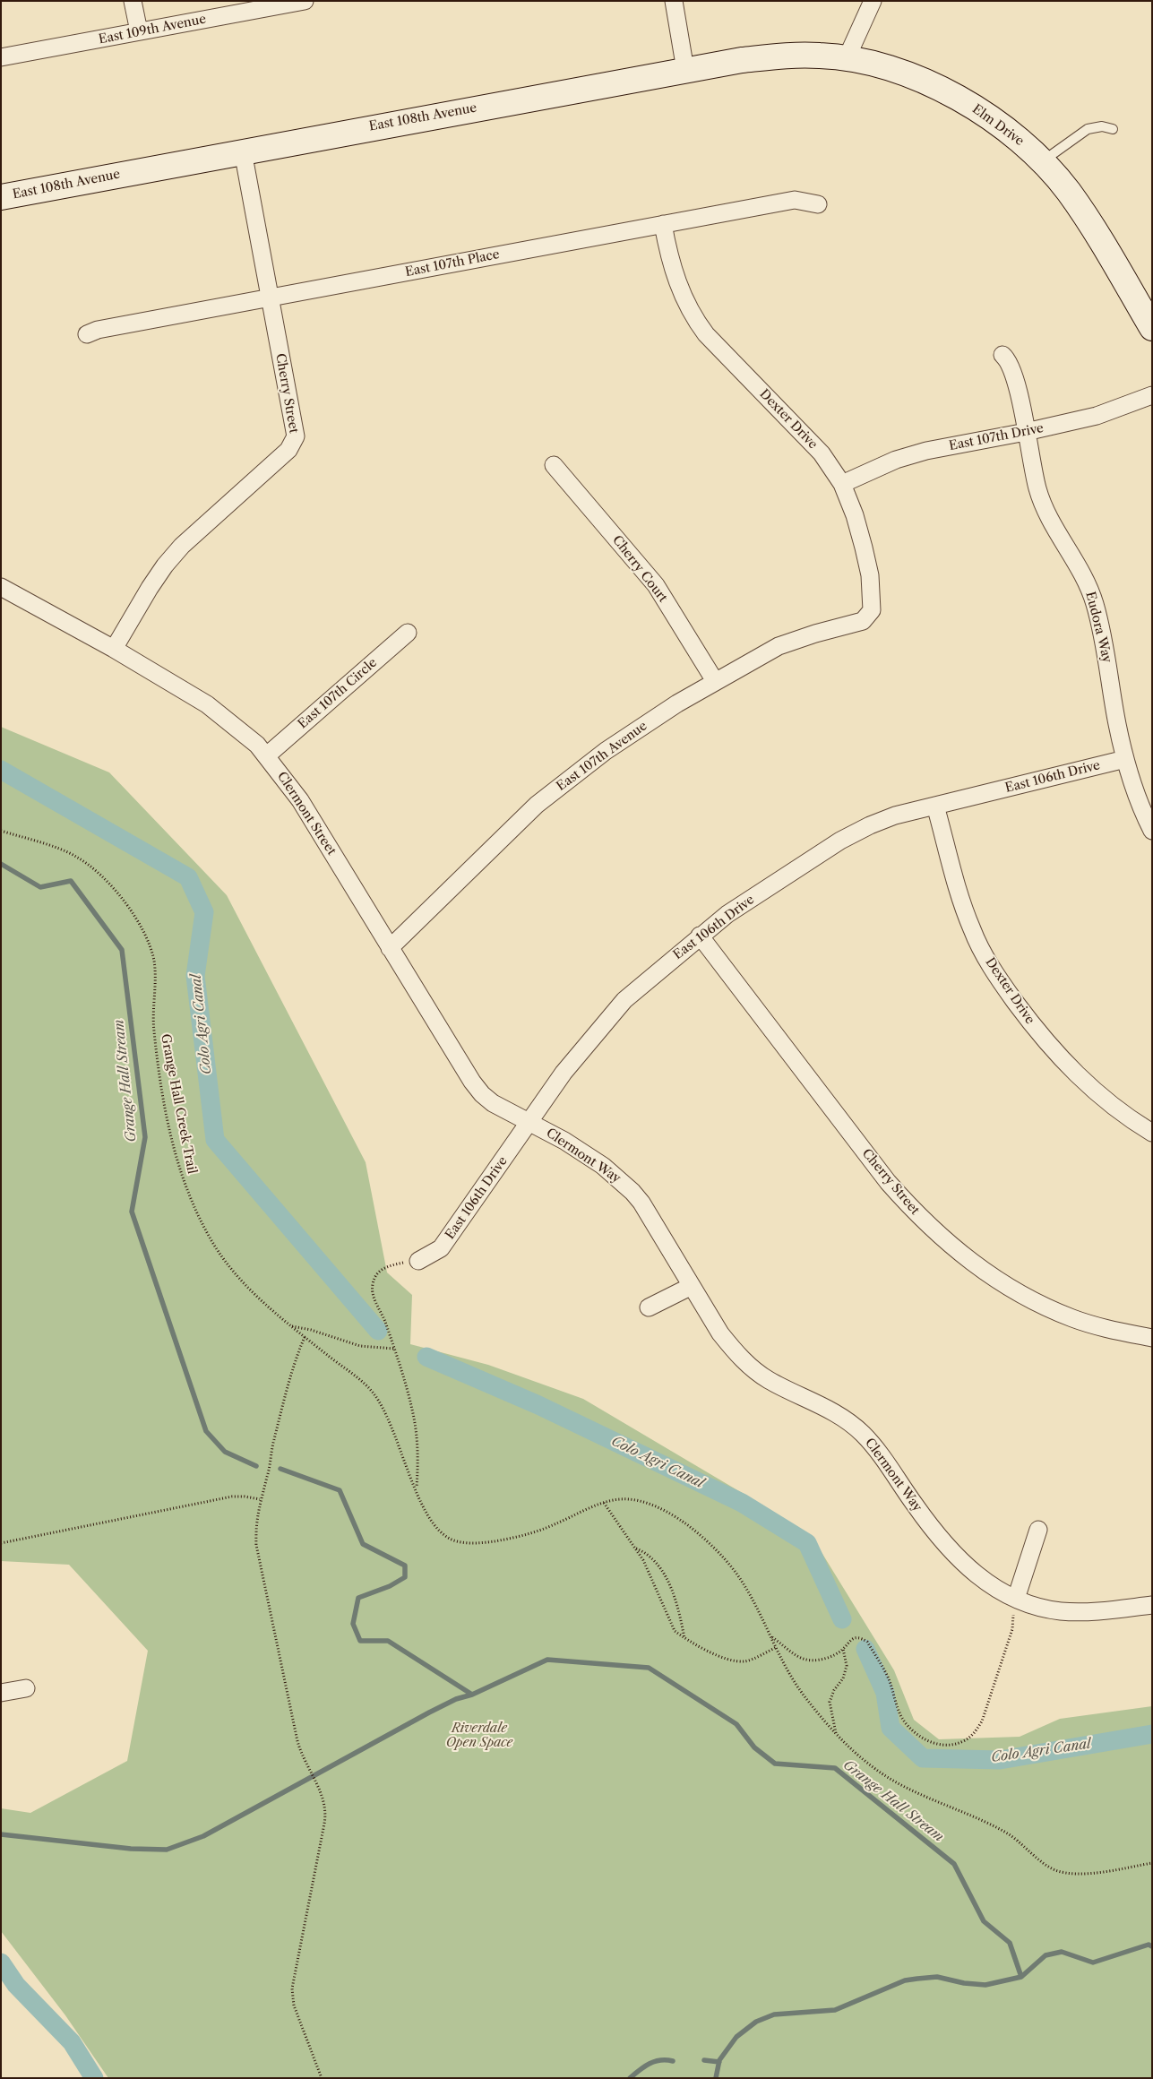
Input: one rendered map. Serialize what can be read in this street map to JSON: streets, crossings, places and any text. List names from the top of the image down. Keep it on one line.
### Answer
{"streets":{"street":["East 109th Avenue","East 108th Avenue","Elm Drive","East 107th Place","Cherry Street","Dexter Drive","East 107th Drive","Cherry Court","Eudora Way","East 107th Circle","East 107th Avenue","East 106th Drive","Clermont Street","Clermont Way"],"path":["Grange Hall Creek Trail"]},"crossings":[["East 108th Avenue","Elm Drive"],["East 108th Avenue","Cherry Street"],["East 107th Place","Cherry Street"],["East 107th Place","Dexter Drive"],["Cherry Street","East 106th Drive"],["Cherry Street","Clermont Street"],["Dexter Drive","East 107th Drive"],["Dexter Drive","East 107th Avenue"],["Dexter Drive","East 106th Drive"],["East 107th Drive","Eudora Way"],["Cherry Court","East 107th Avenue"],["Eudora Way","East 106th Drive"],["East 107th Circle","Clermont Street"],["East 107th Avenue","Clermont Street"],["East 106th Drive","Clermont Street"],["East 106th Drive","Clermont Way"],["Clermont Street","Clermont Way"]],"water":["Colo Agri Canal","Grange Hall Stream"],"parks":["Riverdale Open Space"]}
